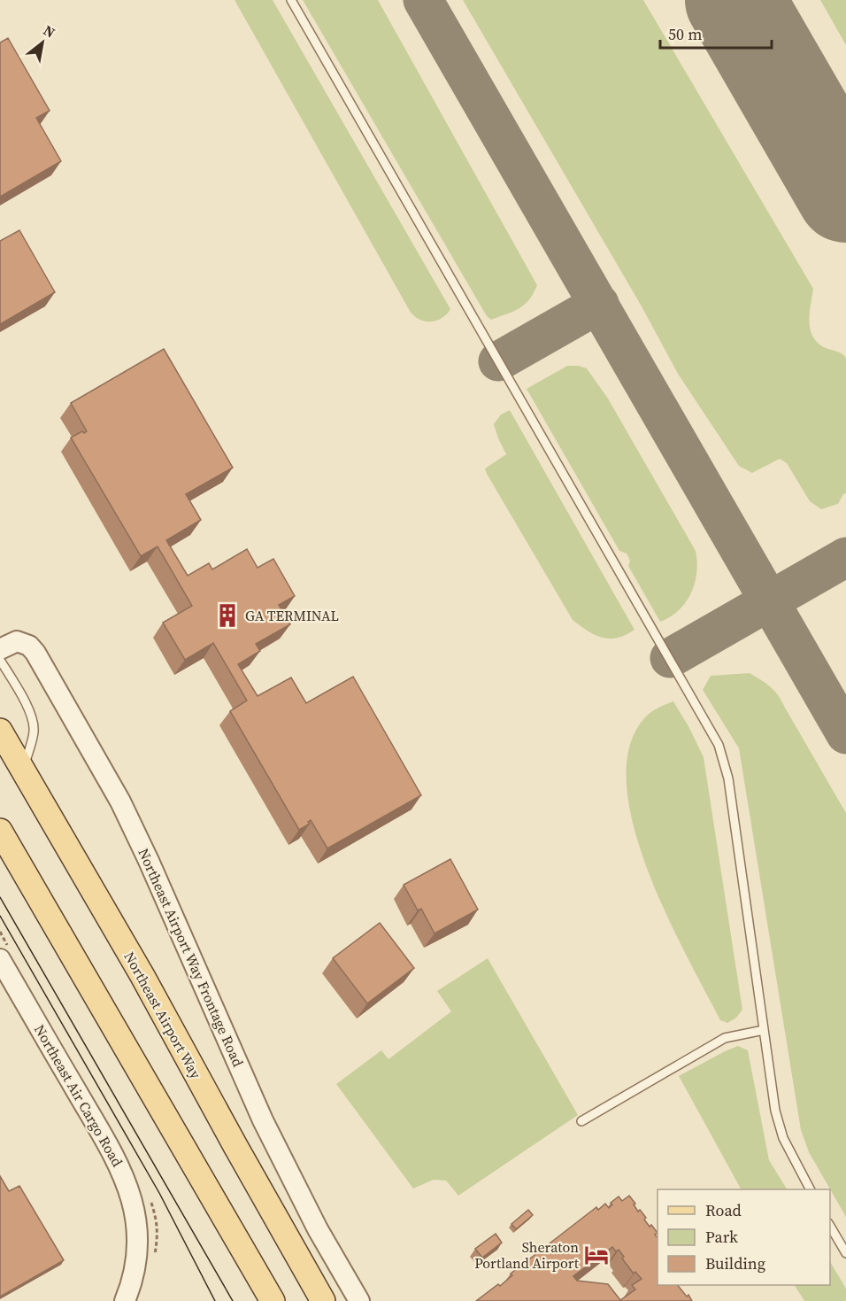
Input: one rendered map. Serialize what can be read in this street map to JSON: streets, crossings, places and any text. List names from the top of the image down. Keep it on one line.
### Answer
{"streets":{"main road":["Northeast Airport Way"],"street":["Northeast Airport Way Frontage Road","Northeast Air Cargo Road"]},"places":{"building":["GA TERMINAL"],"hotel":["Sheraton Portland Airport"]},"legend":["Road","Park","Building"],"scale_bar":"50 m","north":"top right"}
